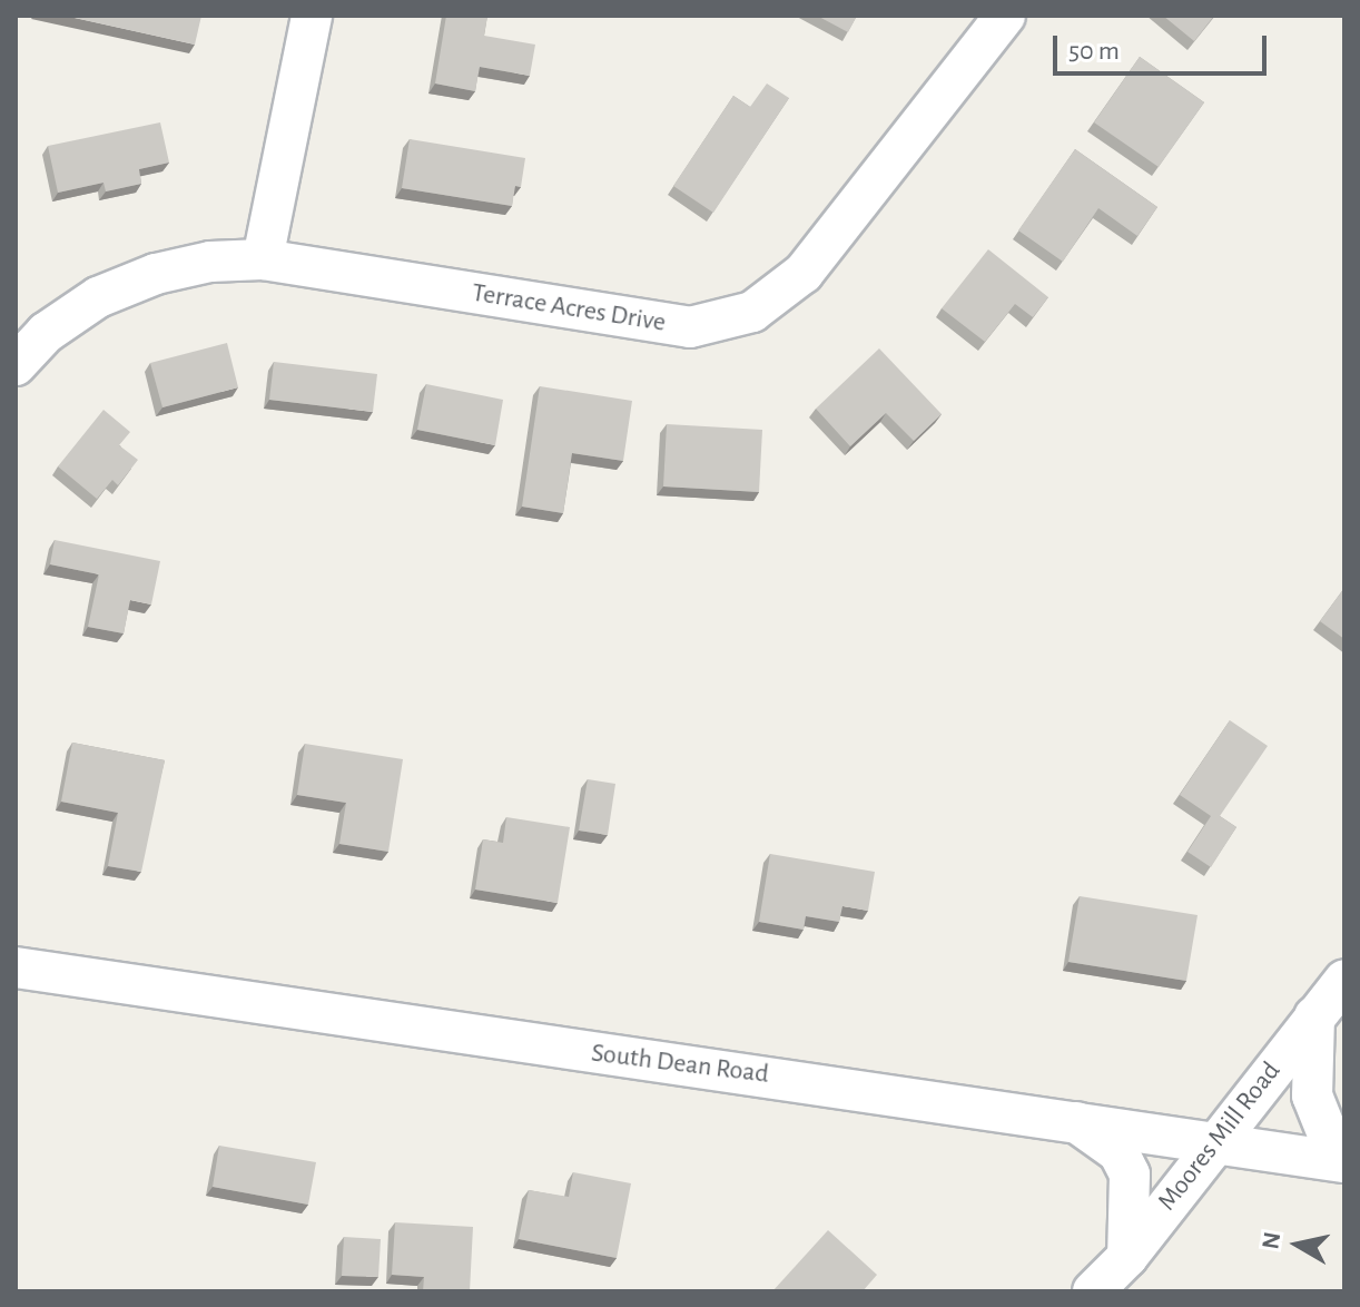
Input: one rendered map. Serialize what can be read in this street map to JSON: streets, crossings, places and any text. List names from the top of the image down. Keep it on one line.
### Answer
{"streets":{"street":["Terrace Acres Drive","South Dean Road","Moores Mill Road"]},"crossings":[["South Dean Road","Moores Mill Road"]],"scale_bar":"50 m","north":"left"}
